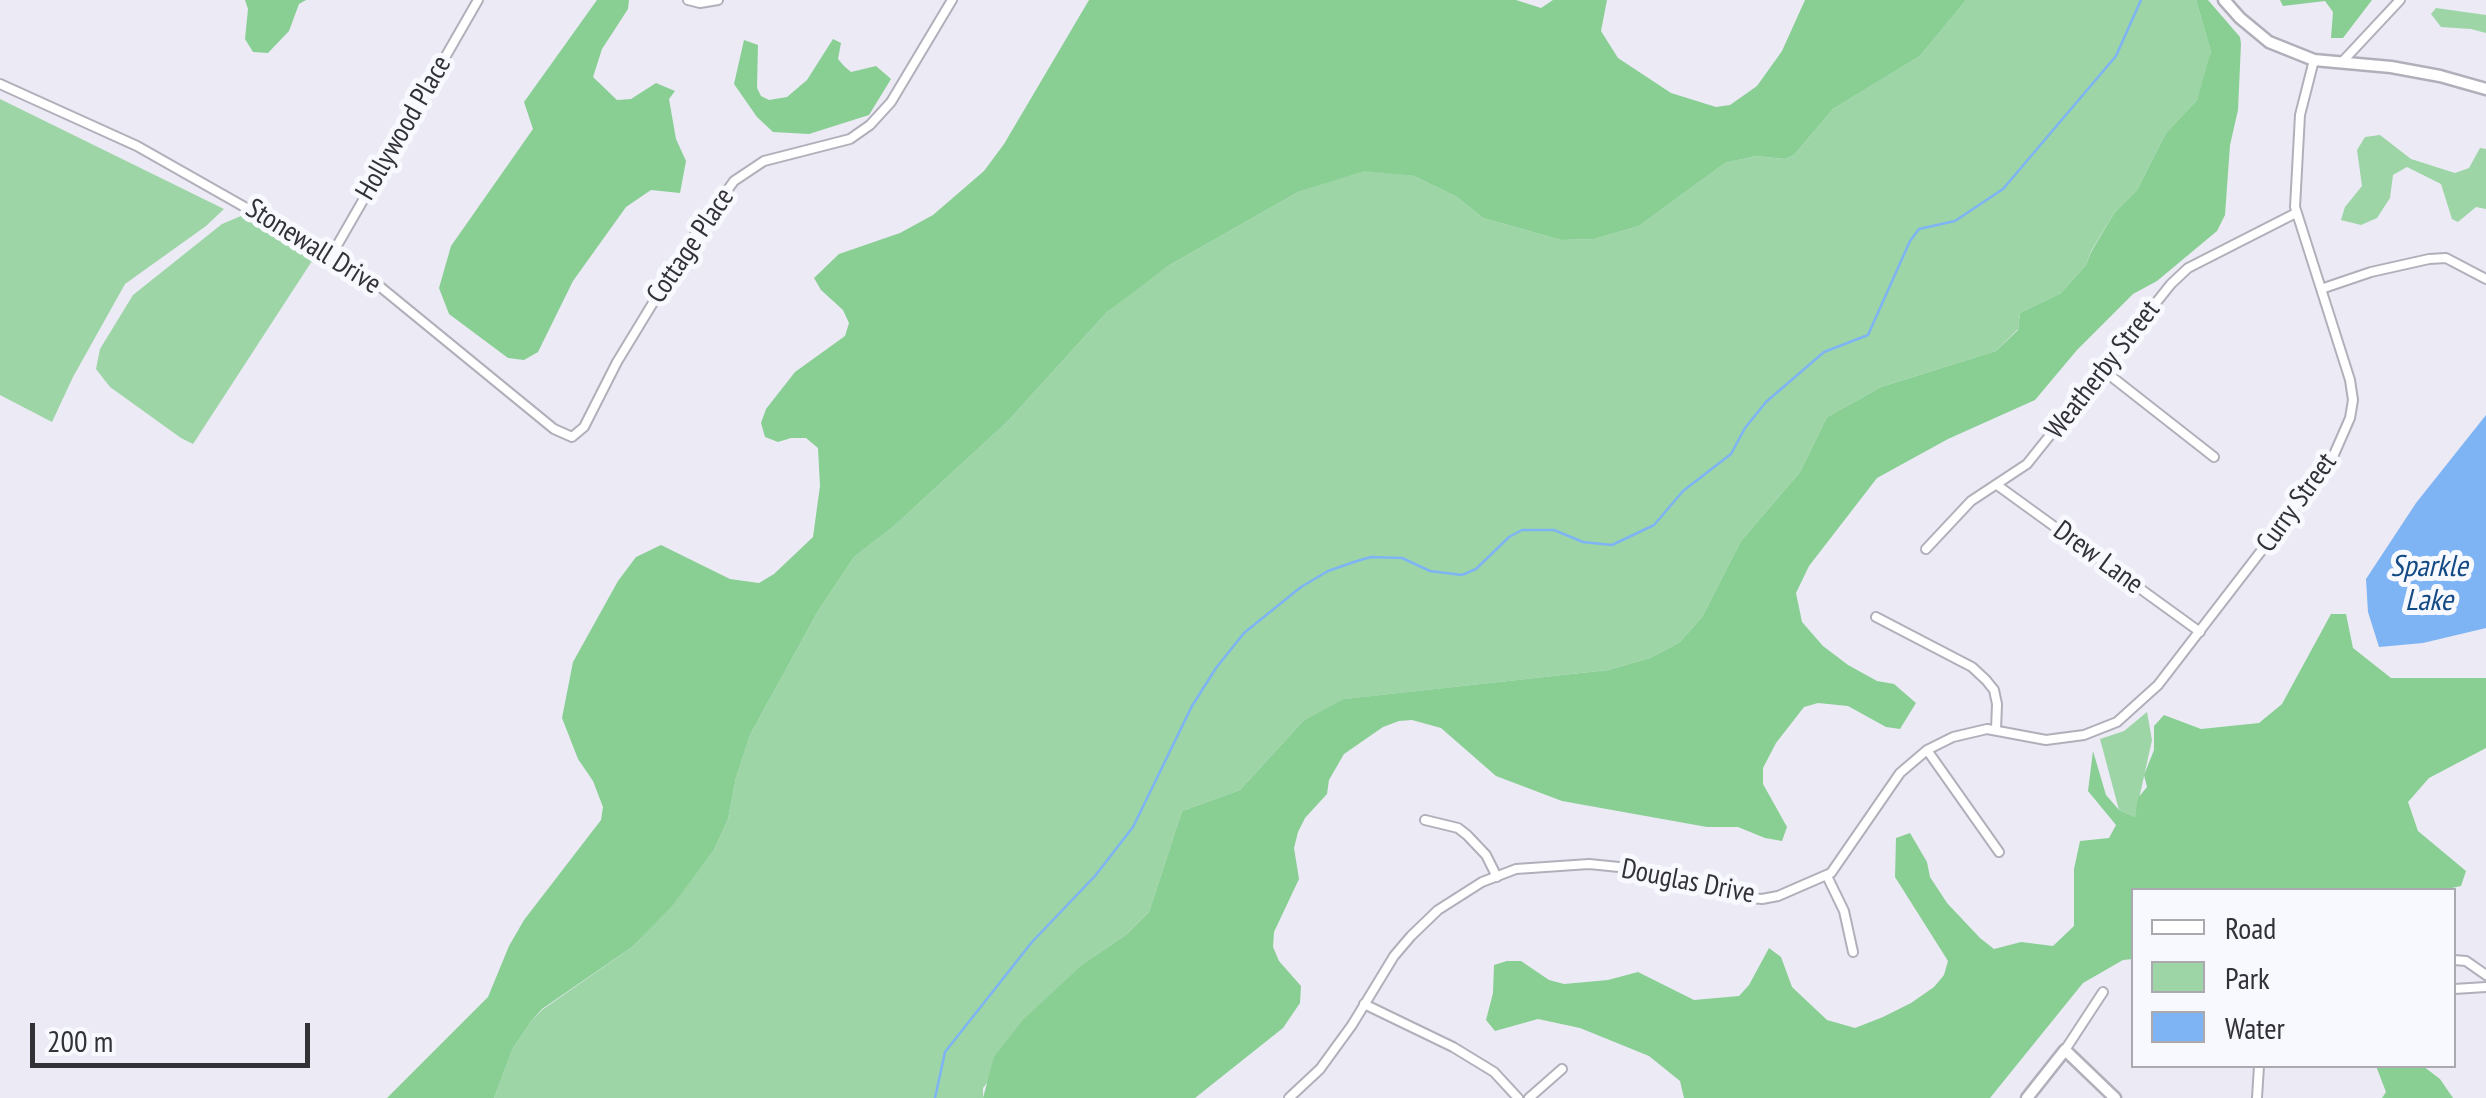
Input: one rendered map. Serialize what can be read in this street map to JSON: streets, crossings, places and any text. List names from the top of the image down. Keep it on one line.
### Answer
{"streets":{"street":["Hollywood Place","Cottage Place","Stonewall Drive","Weatherby Street","Curry Street","Drew Lane","Douglas Drive"]},"crossings":[["Hollywood Place","Stonewall Drive"],["Cottage Place","Stonewall Drive"],["Weatherby Street","Curry Street"],["Weatherby Street","Drew Lane"],["Curry Street","Drew Lane"]],"water":["Sparkle Lake"],"legend":["Road","Park","Water"],"scale_bar":"200 m"}
